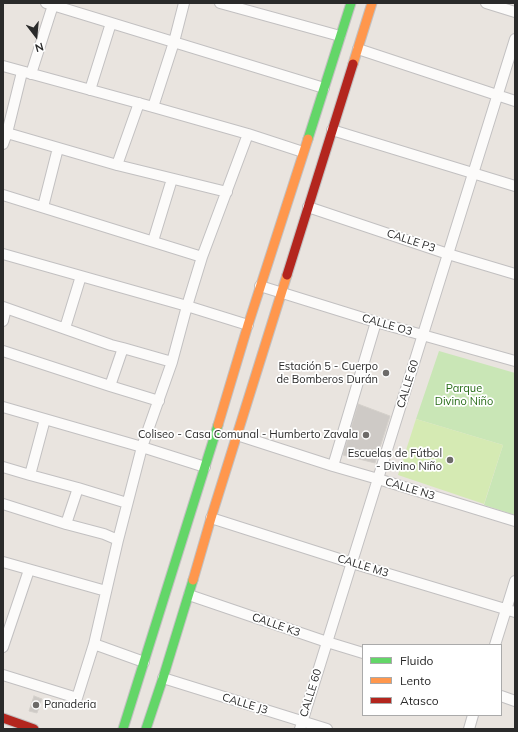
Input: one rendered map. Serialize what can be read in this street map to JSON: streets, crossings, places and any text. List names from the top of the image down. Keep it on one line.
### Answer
{"streets":{"street":["CALLE P3","CALLE O3","CALLE 60","CALLE N3","CALLE M3","CALLE K3","CALLE J3"]},"crossings":[["CALLE P3","CALLE 60"],["CALLE O3","CALLE 60"],["CALLE 60","CALLE N3"],["CALLE 60","CALLE M3"],["CALLE 60","CALLE K3"],["CALLE 60","CALLE J3"]],"parks":["Parque Divino Niño"],"places":["Estación 5 - Cuerpo de Bomberos Durán","Coliseo - Casa Comunal - Humberto Zavala","Escuelas de Fútbol - Divino Niño","Panaderia"],"legend":["Fluido","Lento","Atasco"],"north":"bottom"}
